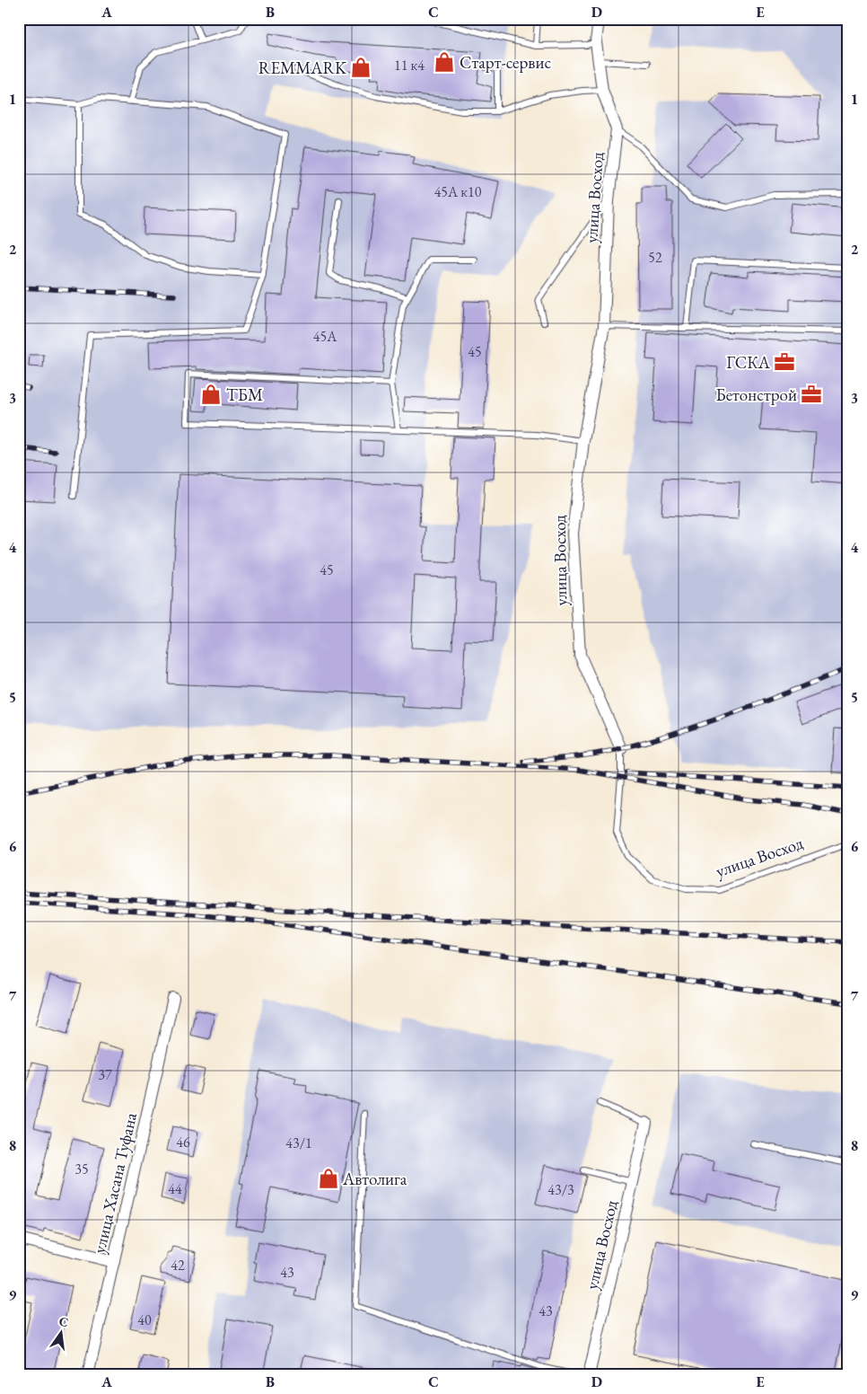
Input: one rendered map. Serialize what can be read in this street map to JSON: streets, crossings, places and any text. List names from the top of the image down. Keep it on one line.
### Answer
{"streets":{"street":["улица Восход","улица Хасана Туфана"]},"places":{"shop":["Старт-сервис","REMMARK","ТБМ","Автолига"],"office":["ГСКА","Бетонстрой"]},"house_numbers":["11 к4","45А к10","52","45А","45","45","37","46","43/1","35","44","43/3","42","43","43","40"],"north":"top","grid":{"columns":["A","B","C","D","E"],"rows":["1","2","3","4","5","6","7","8","9"]}}
